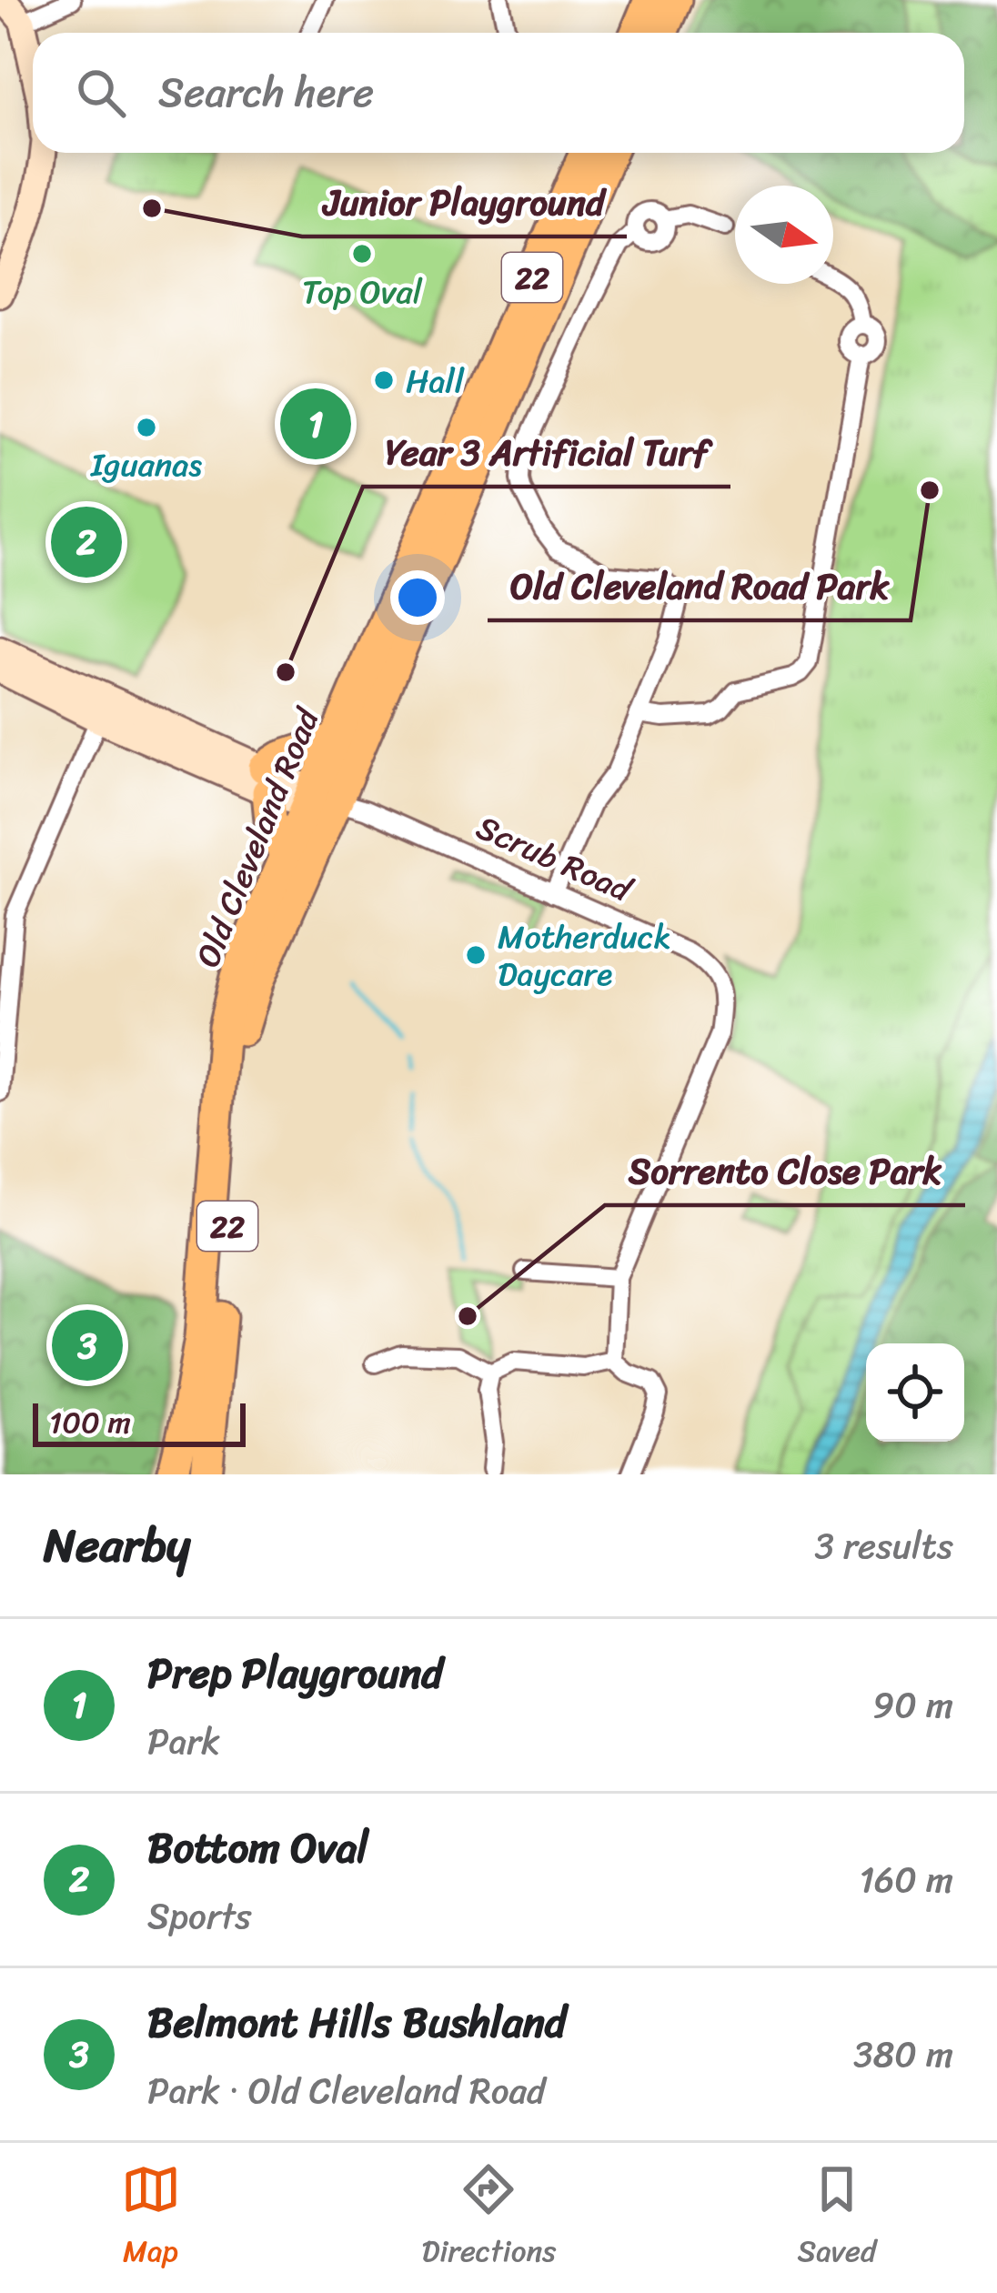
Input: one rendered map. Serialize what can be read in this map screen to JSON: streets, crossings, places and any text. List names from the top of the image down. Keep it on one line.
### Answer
{"streets":{"highway":["22","Old Cleveland Road"],"main road":["Scrub Road"]},"crossings":[["Old Cleveland Road","Scrub Road"]],"places":["Junior Playground","Top Oval","Hall","Iguanas","Old Cleveland Road Park","Year 3 Artificial Turf","Motherduck Daycare","Sorrento Close Park"],"scale_bar":"100 m","north":"right","page":{"search":"Search here","pins":["1","2","3"],"scale":"100 m","heading":["Nearby","3 results"],"list":[{"mark":"1","name":"Prep Playground","note":"Park","value":"90 m"},{"mark":"2","name":"Bottom Oval","note":"Sports","value":"160 m"},{"mark":"3","name":"Belmont Hills Bushland","note":"Park · Old Cleveland Road","value":"380 m"}],"nav":["Map","Directions","Saved"]}}
